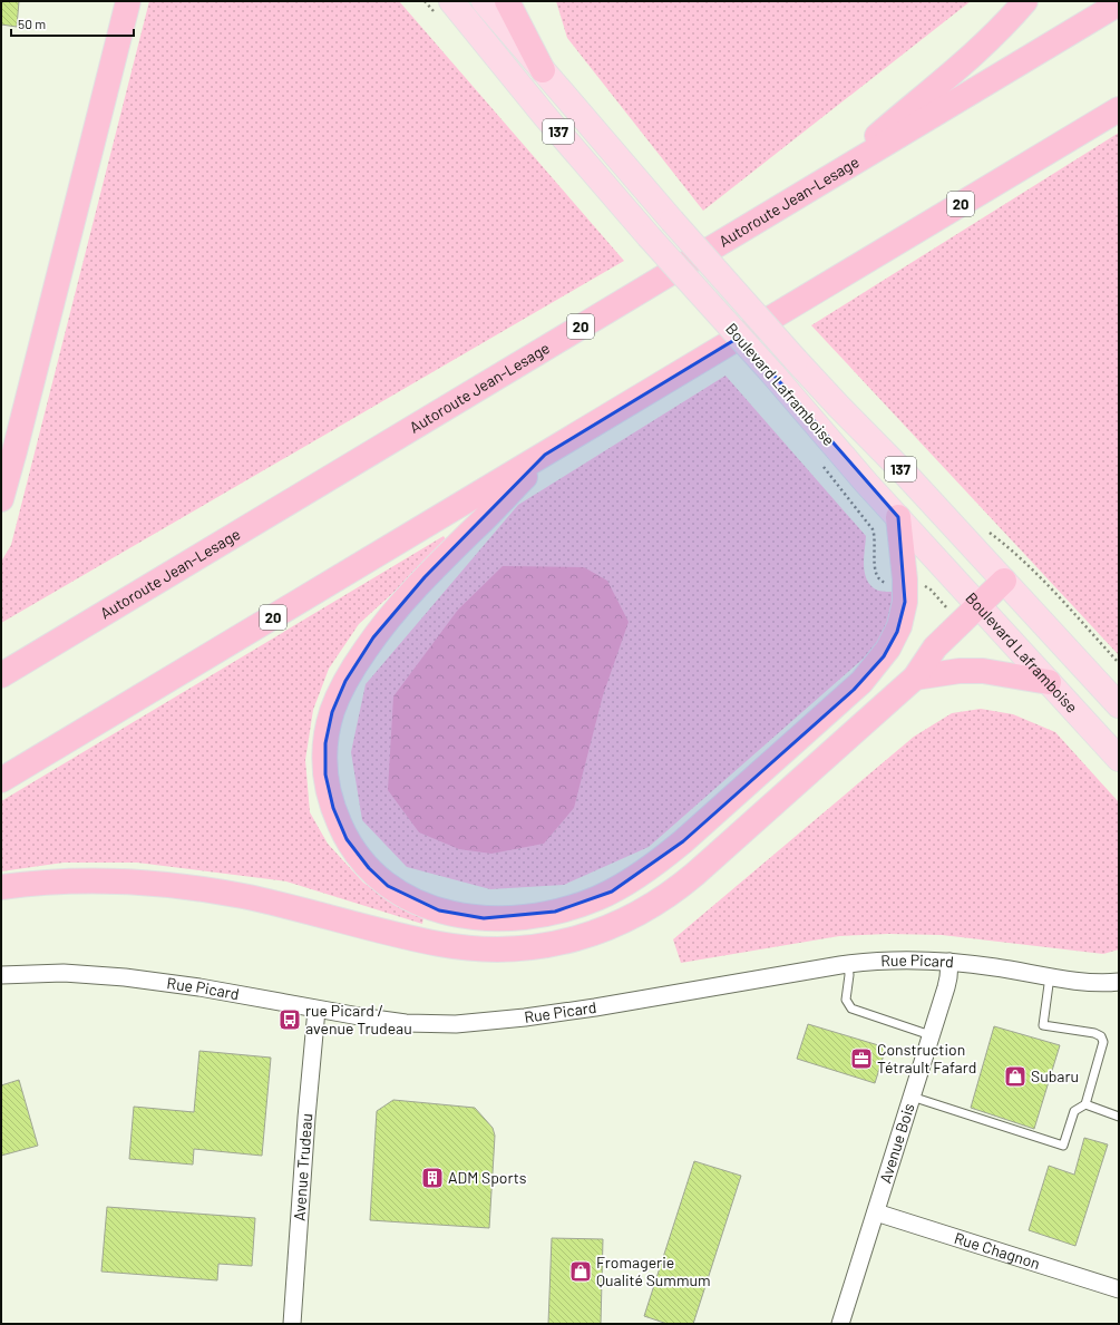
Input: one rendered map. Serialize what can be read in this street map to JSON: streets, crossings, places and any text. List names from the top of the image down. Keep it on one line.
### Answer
{"streets":{"highway":["Autoroute Jean-Lesage","20"],"main road":["137","Boulevard Laframboise"],"street":["Rue Picard","Avenue Bois","Avenue Trudeau","Rue Chagnon"]},"crossings":[["Rue Picard","Avenue Bois"],["Rue Picard","Avenue Trudeau"],["Avenue Bois","Rue Chagnon"]],"places":{"bus stop":["rue Picard / avenue Trudeau"],"office":["Construction Tétrault Fafard"],"shop":["Subaru","Fromagerie Qualité Summum"],"building":["ADM Sports"]},"scale_bar":"50 m"}
